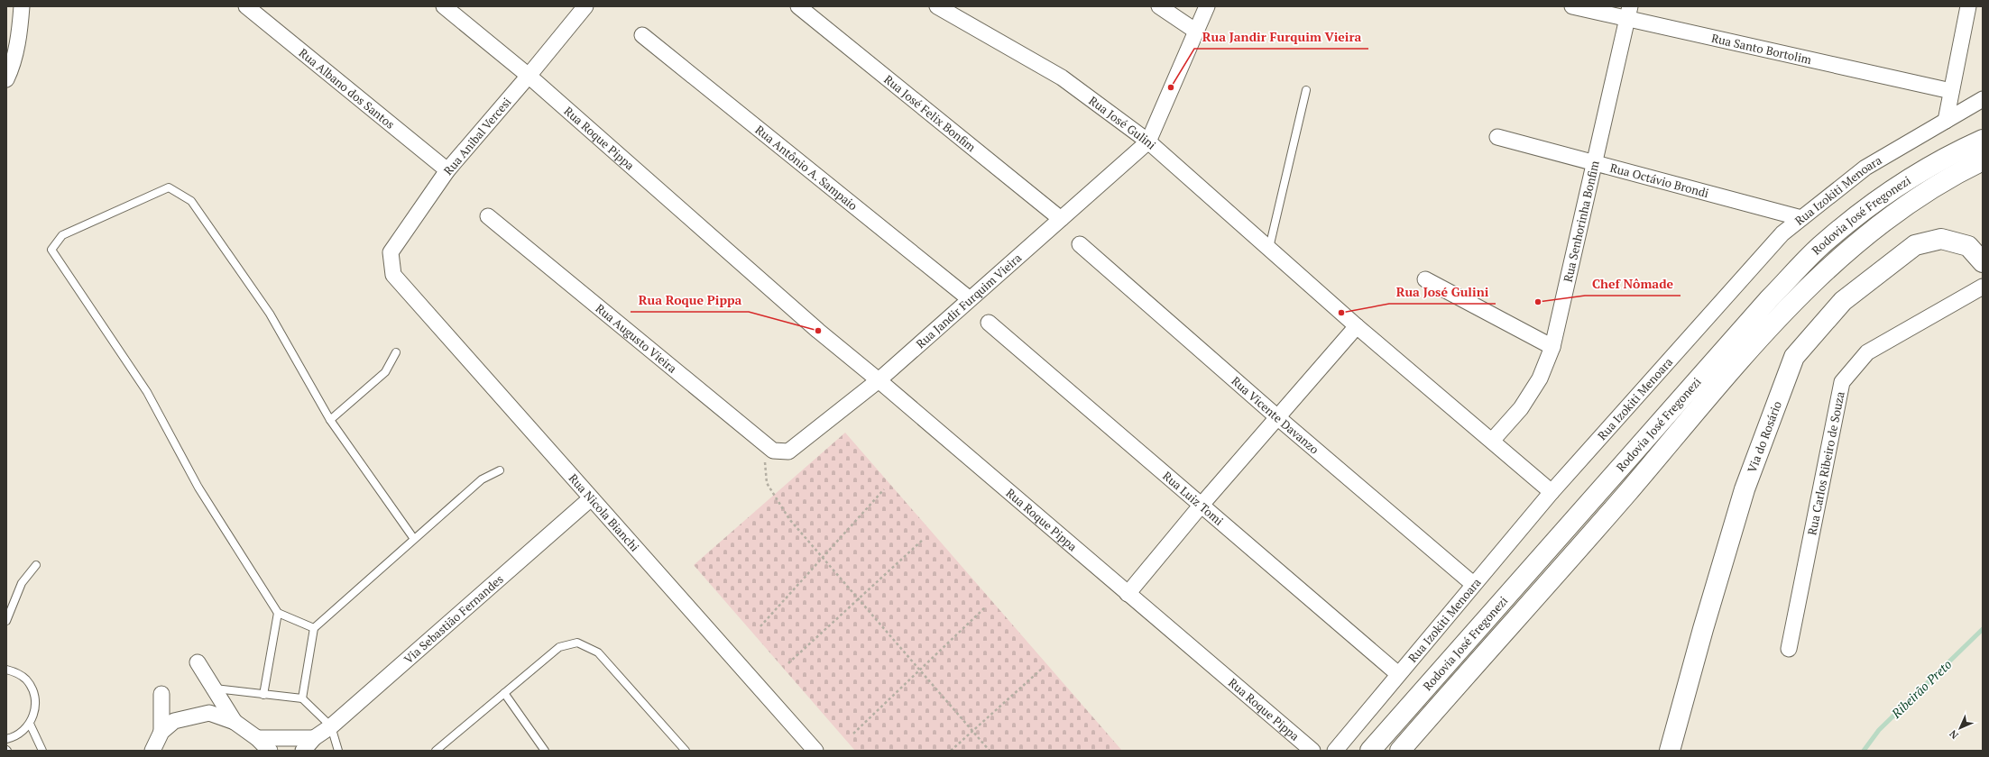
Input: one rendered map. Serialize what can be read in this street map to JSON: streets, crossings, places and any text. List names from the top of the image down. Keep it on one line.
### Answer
{"streets":{"main road":["Rodovia José Fregonezi","Via do Rosário"],"street":["Rua Santo Bortolim","Rua Albano dos Santos","Rua José Felix Bonfim","Rua José Gulini","Rua Anibal Vercesi","Rua Roque Pippa","Rua Antônio A. Sampaio","Rua Octávio Brondi","Rua Izokiti Menoara","Rua Senhorinha Bonfim","Rua Jandir Furquim Vieira","Rua Augusto Vieira","Rua Vicente Davanzo","Rua Carlos Ribeiro de Souza","Rua Luiz Tomi","Rua Nicola Bianchi","Via Sebastião Fernandes"]},"crossings":[["Rua Santo Bortolim","Rua Senhorinha Bonfim"],["Rua Albano dos Santos","Rua Anibal Vercesi"],["Rua José Felix Bonfim","Rua Jandir Furquim Vieira"],["Rua José Gulini","Rua Izokiti Menoara"],["Rua José Gulini","Rua Senhorinha Bonfim"],["Rua José Gulini","Rua Jandir Furquim Vieira"],["Rua Anibal Vercesi","Rua Roque Pippa"],["Rua Anibal Vercesi","Rua Nicola Bianchi"],["Rua Roque Pippa","Rua Jandir Furquim Vieira"],["Rua Antônio A. Sampaio","Rua Jandir Furquim Vieira"],["Rua Octávio Brondi","Rua Izokiti Menoara"],["Rua Octávio Brondi","Rua Senhorinha Bonfim"],["Rua Izokiti Menoara","Rua Vicente Davanzo"],["Rua Izokiti Menoara","Rua Luiz Tomi"],["Rua Jandir Furquim Vieira","Rua Augusto Vieira"],["Rua Nicola Bianchi","Via Sebastião Fernandes"]],"water":["Ribeirão Preto"],"places":["Rua Jandir Furquim Vieira","Chef Nômade","Rua José Gulini","Rua Roque Pippa"],"north":"bottom left"}
